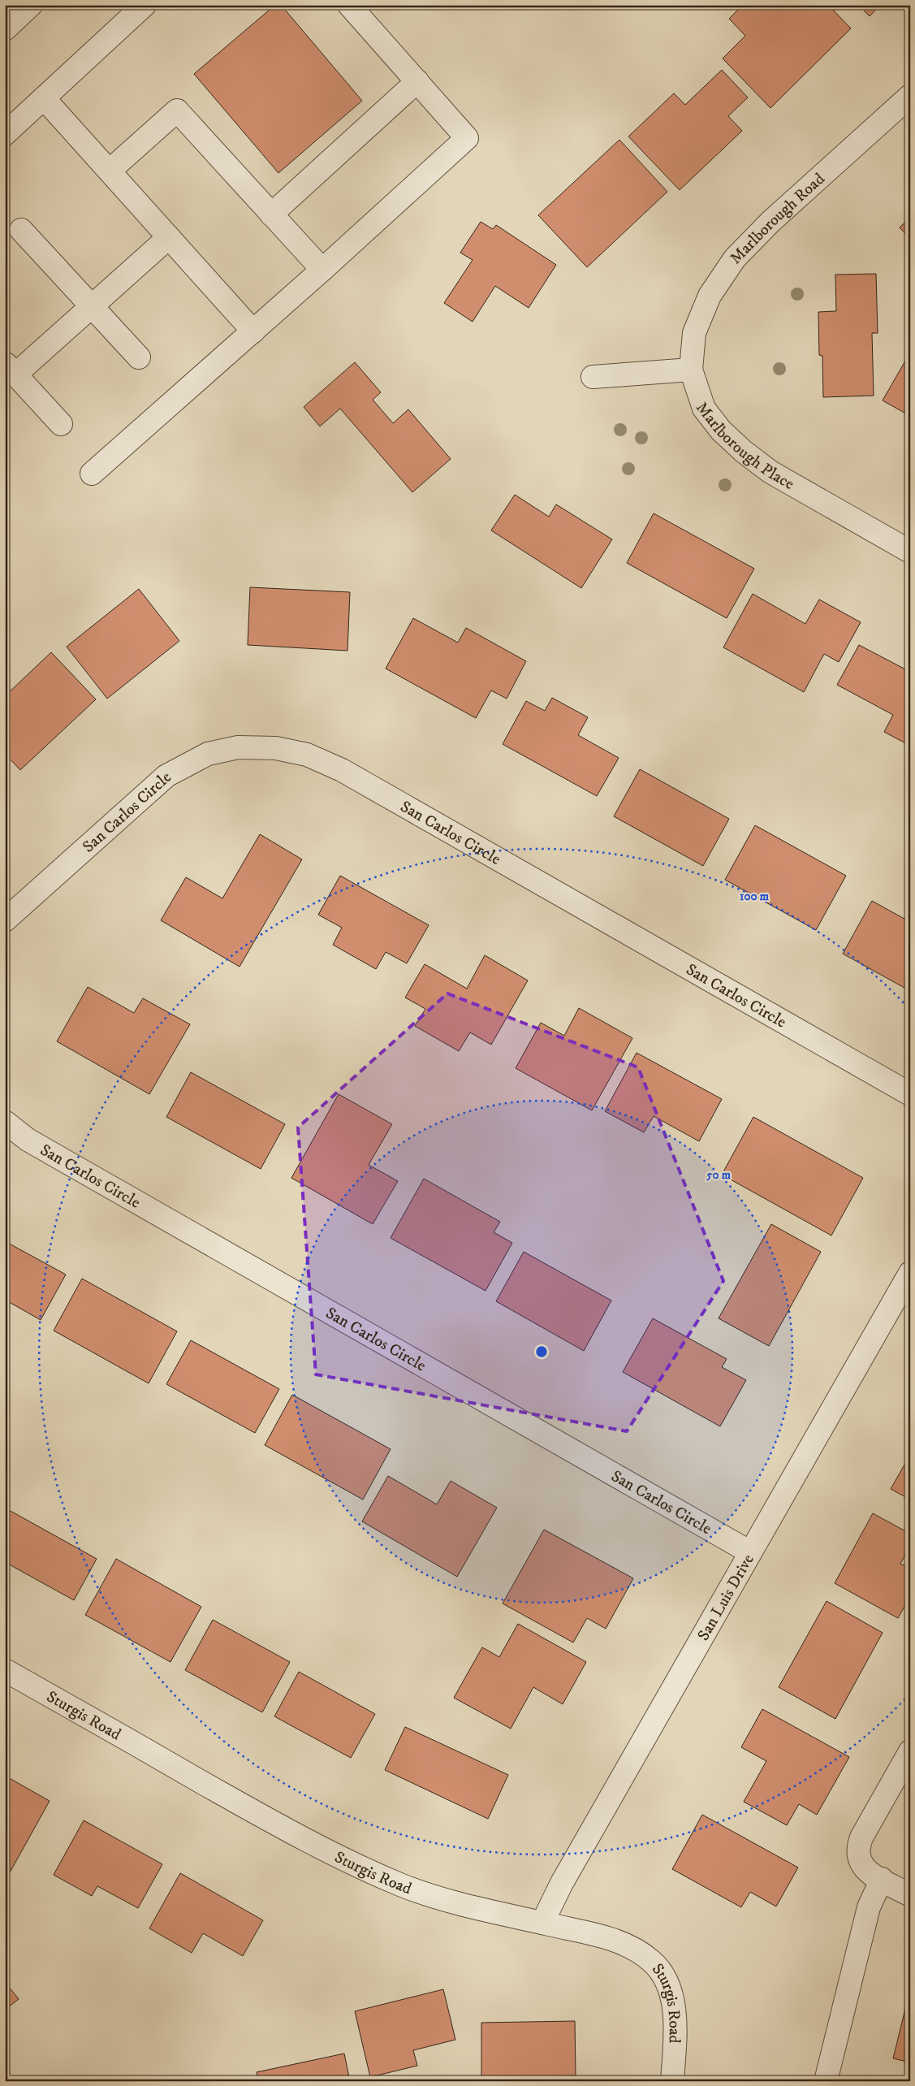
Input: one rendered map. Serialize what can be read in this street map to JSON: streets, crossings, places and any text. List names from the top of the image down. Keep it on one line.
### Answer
{"streets":{"street":["Marlborough Road","Marlborough Place","San Carlos Circle","San Luis Drive","Sturgis Road"]},"crossings":[["Marlborough Road","Marlborough Place"],["San Carlos Circle","San Luis Drive"],["San Luis Drive","Sturgis Road"]],"rings":["100 m","50 m"]}
